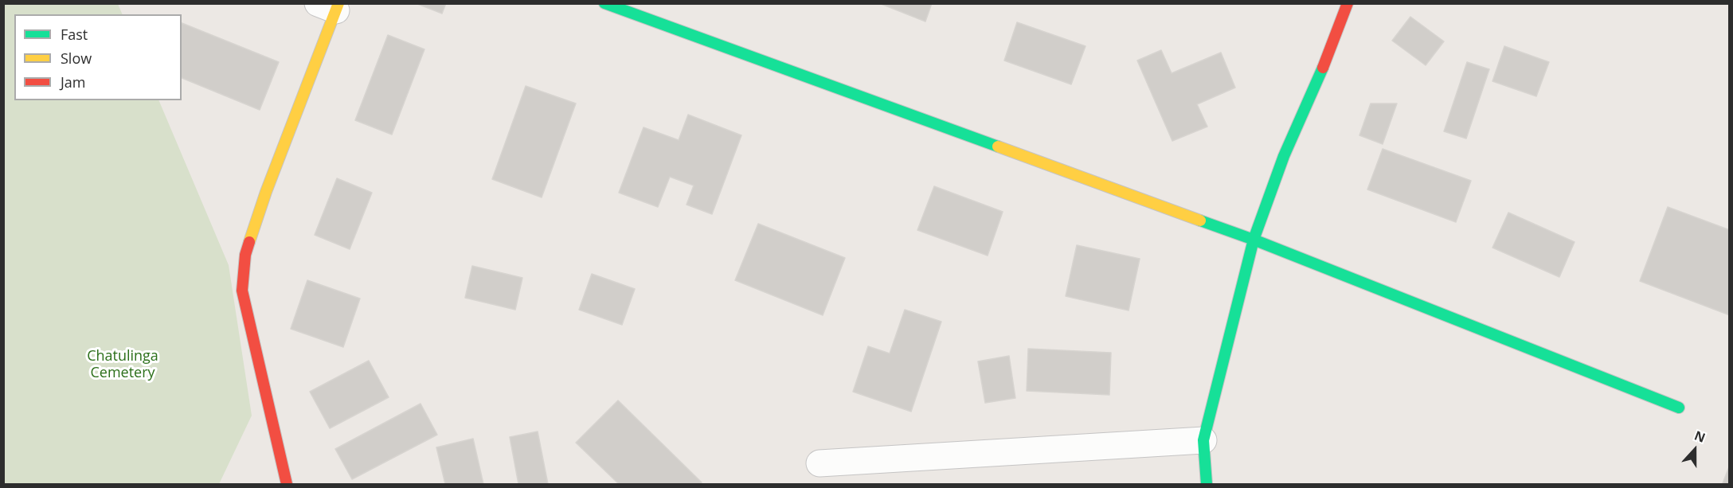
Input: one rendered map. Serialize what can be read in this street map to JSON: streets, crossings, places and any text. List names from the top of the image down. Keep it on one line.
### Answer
{"parks":["Chatulinga Cemetery"],"legend":["Fast","Slow","Jam"],"north":"top"}
